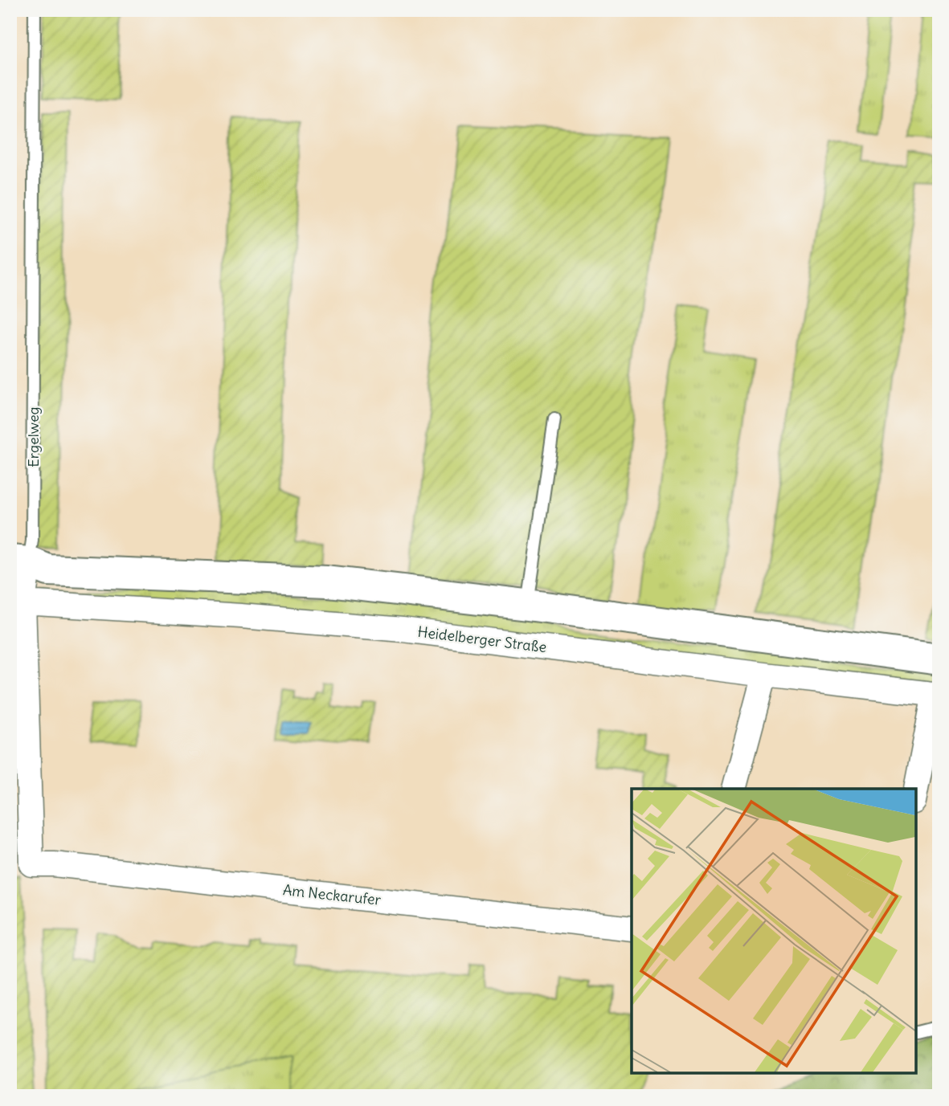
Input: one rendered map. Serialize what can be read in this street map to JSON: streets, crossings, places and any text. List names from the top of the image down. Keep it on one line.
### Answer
{"streets":{"street":["Ergelweg","Heidelberger Straße","Am Neckarufer"]},"crossings":[["Ergelweg","Heidelberger Straße"],["Ergelweg","Am Neckarufer"]]}
